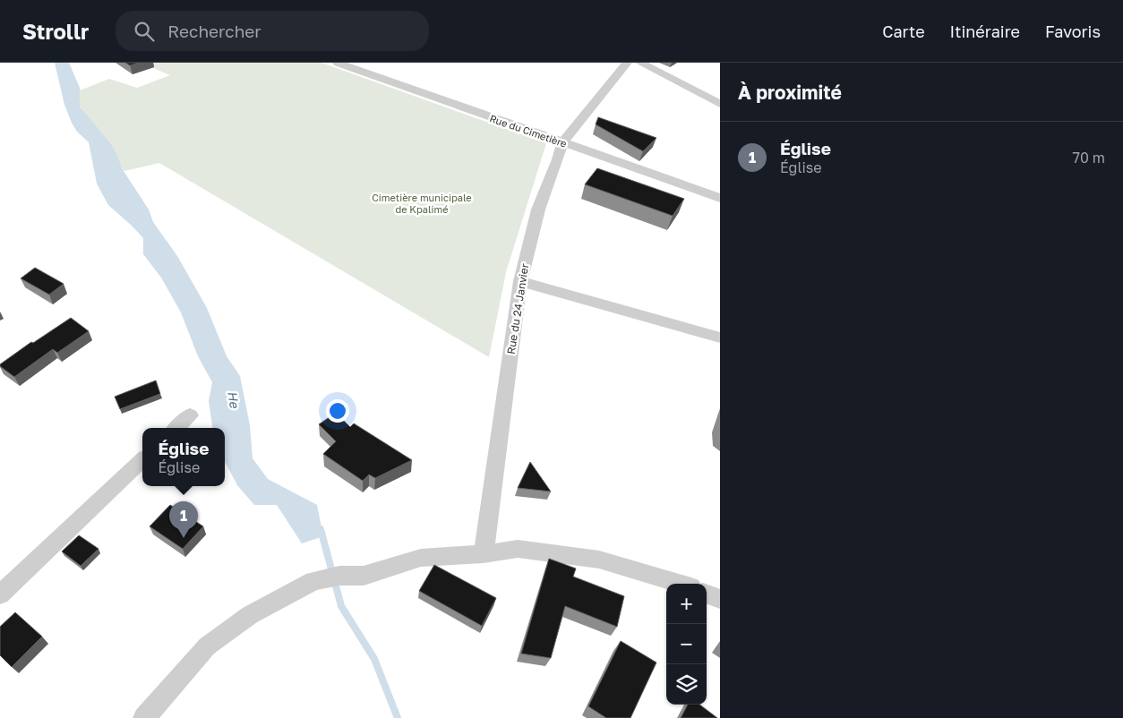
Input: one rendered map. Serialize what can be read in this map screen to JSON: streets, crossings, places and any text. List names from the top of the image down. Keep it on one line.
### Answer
{"streets":{"street":["Rue du Cimetière","Rue du 24 Janvier"]},"crossings":[["Rue du Cimetière","Rue du 24 Janvier"]],"water":["He"],"parks":["Cimetière municipale de Kpalimé"],"page":{"header":"Strollr","search":"Rechercher","nav":["Carte","Itinéraire","Favoris"],"heading":"À proximité","list":[{"mark":"1","name":"Église","note":"Église","value":"70 m"}],"popup":["Église","Église"],"pins":"1","map_buttons":["+","−"]}}
